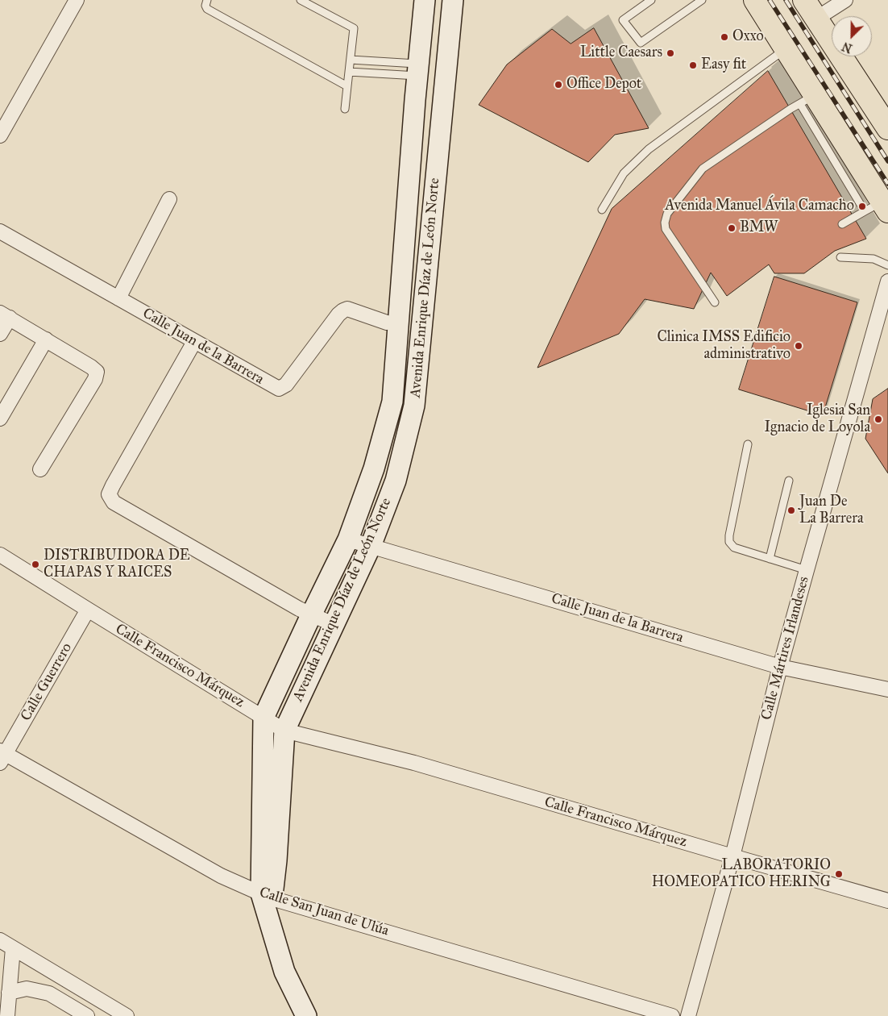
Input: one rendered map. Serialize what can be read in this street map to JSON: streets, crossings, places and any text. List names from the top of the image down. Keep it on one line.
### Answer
{"streets":{"main road":["Avenida Enrique Díaz de León Norte"],"street":["Calle Juan de la Barrera","Calle Mártires Irlandeses","Calle Francisco Márquez","Calle Guerrero","Calle San Juan de Ulúa"]},"crossings":[["Avenida Enrique Díaz de León Norte","Calle Juan de la Barrera"],["Avenida Enrique Díaz de León Norte","Calle Francisco Márquez"],["Avenida Enrique Díaz de León Norte","Calle San Juan de Ulúa"],["Calle Juan de la Barrera","Calle Mártires Irlandeses"],["Calle Mártires Irlandeses","Calle Francisco Márquez"],["Calle Francisco Márquez","Calle Guerrero"],["Calle Guerrero","Calle San Juan de Ulúa"]],"places":["Oxxo","Little Caesars","Easy fit","Office Depot","Avenida Manuel Ávila Camacho","BMW","Clinica IMSS Edificio administrativo","Iglesia San Ignacio de Loyola","Juan De La Barrera","DISTRIBUIDORA DE CHAPAS Y RAICES","LABORATORIO HOMEOPATICO HERING"],"north":"bottom left"}
